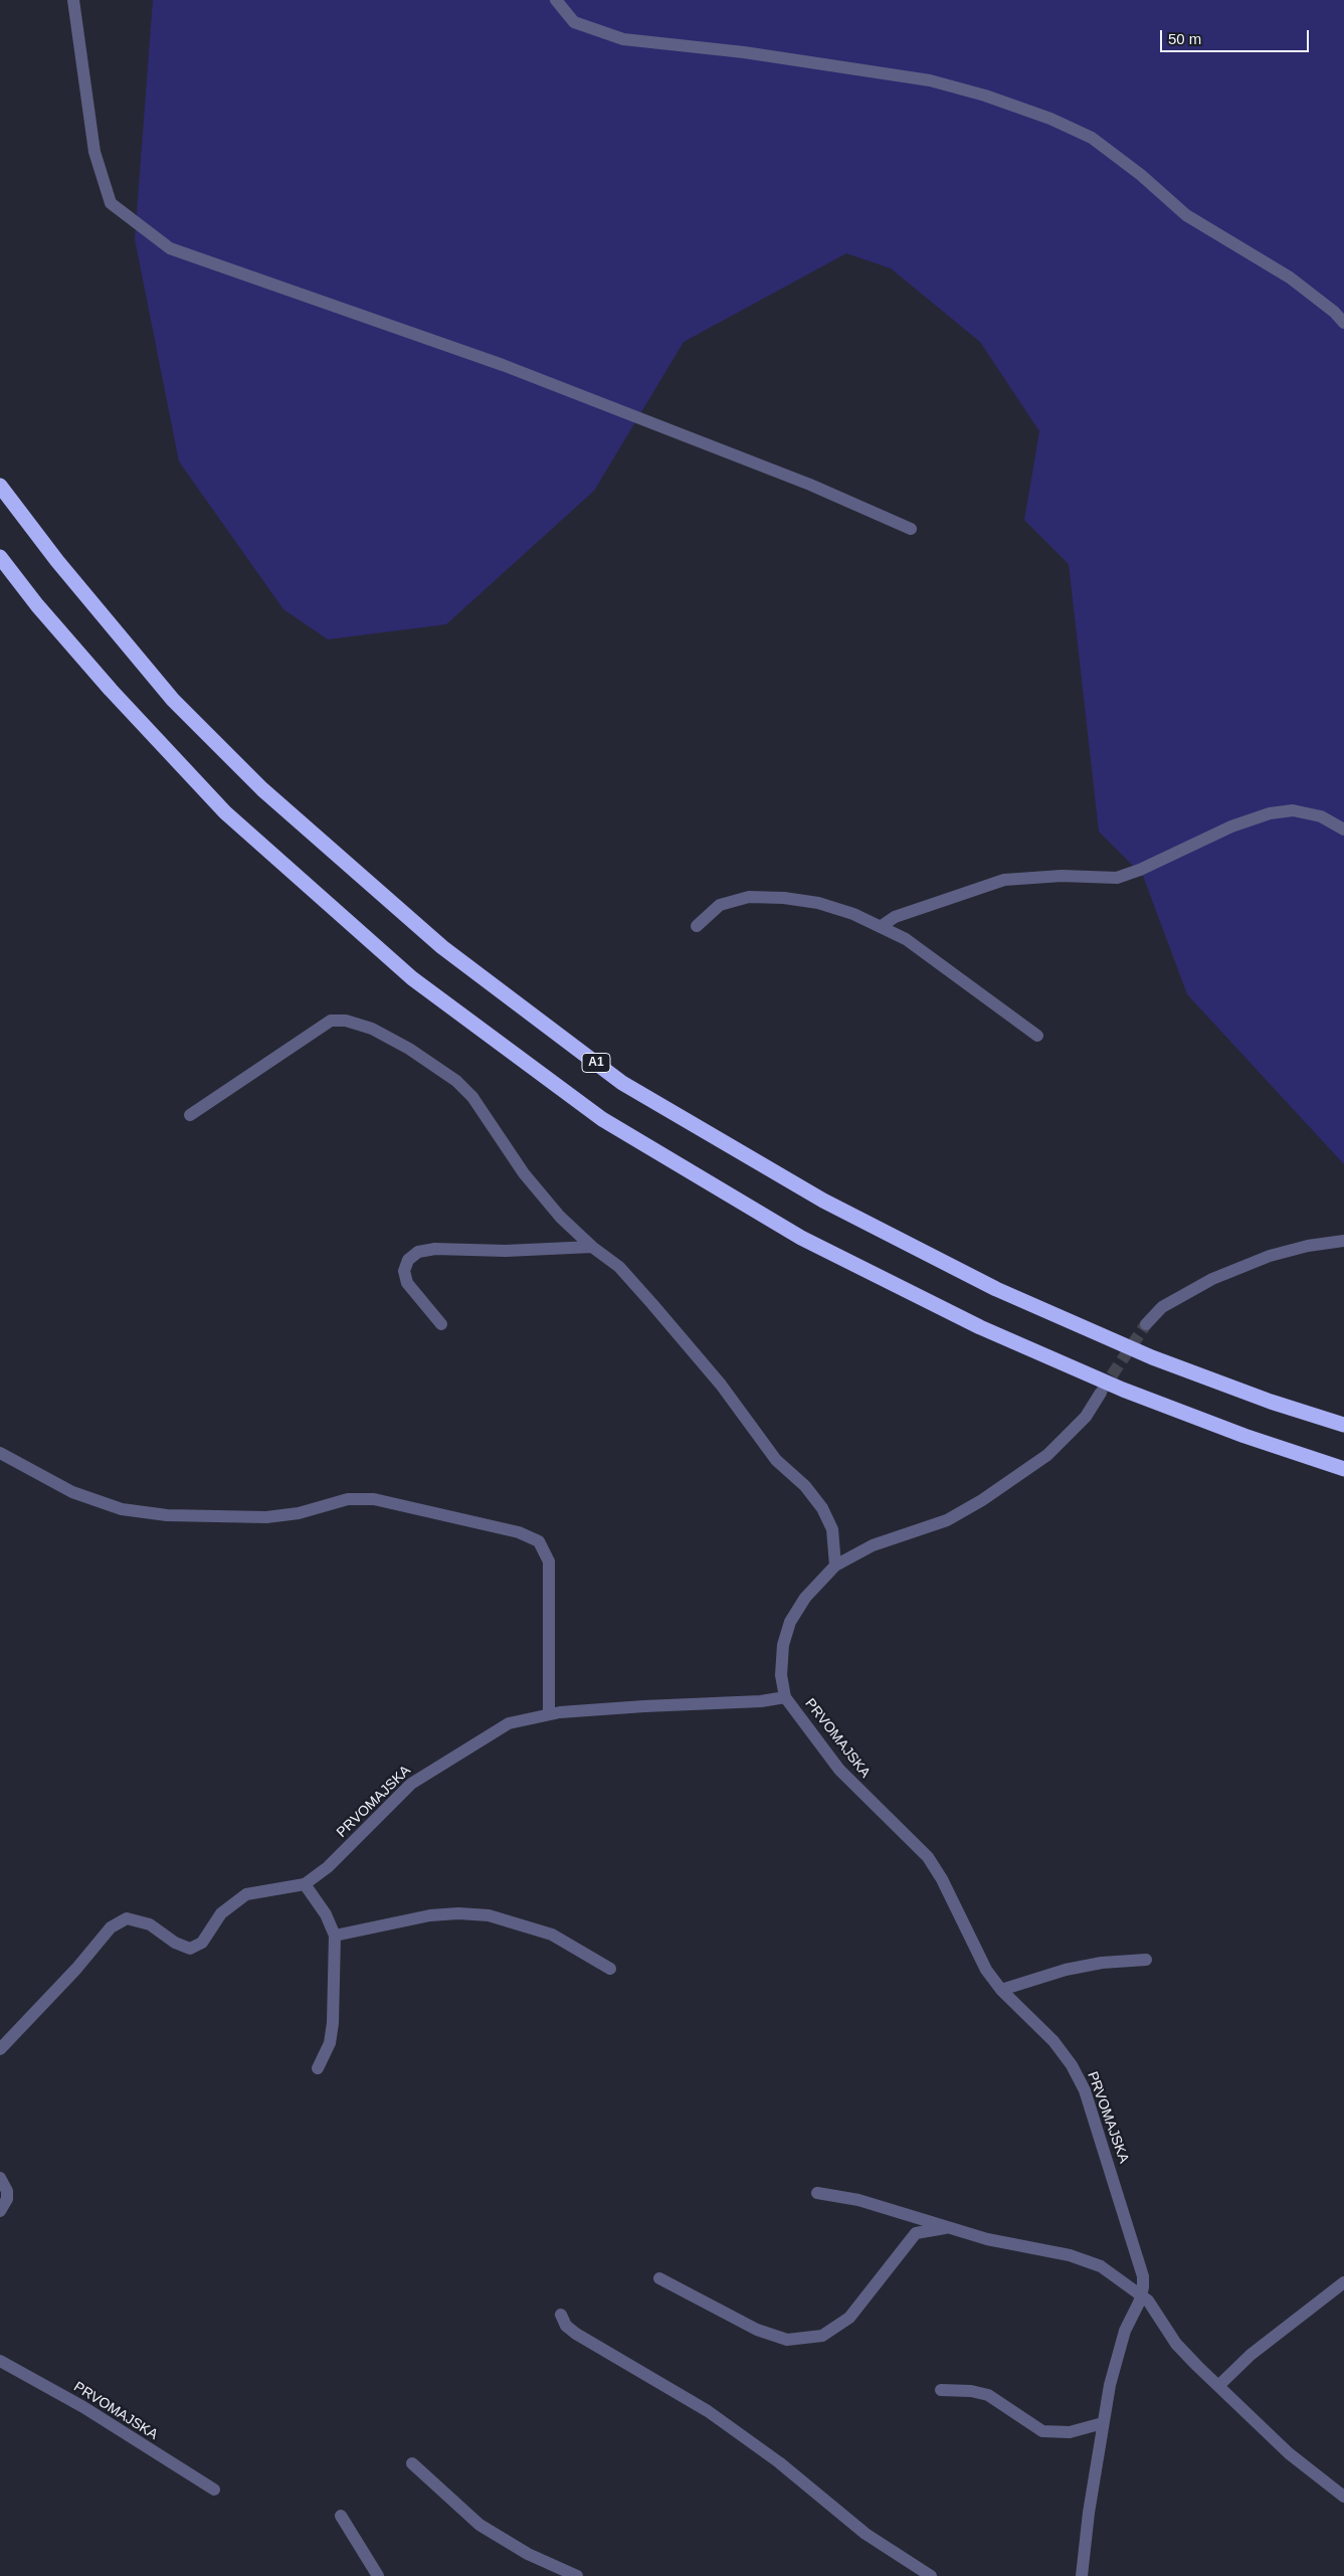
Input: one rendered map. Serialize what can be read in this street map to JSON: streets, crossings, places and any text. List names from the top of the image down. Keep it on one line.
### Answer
{"streets":{"highway":["A1"],"street":["PRVOMAJSKA"]},"scale_bar":"50 m"}
